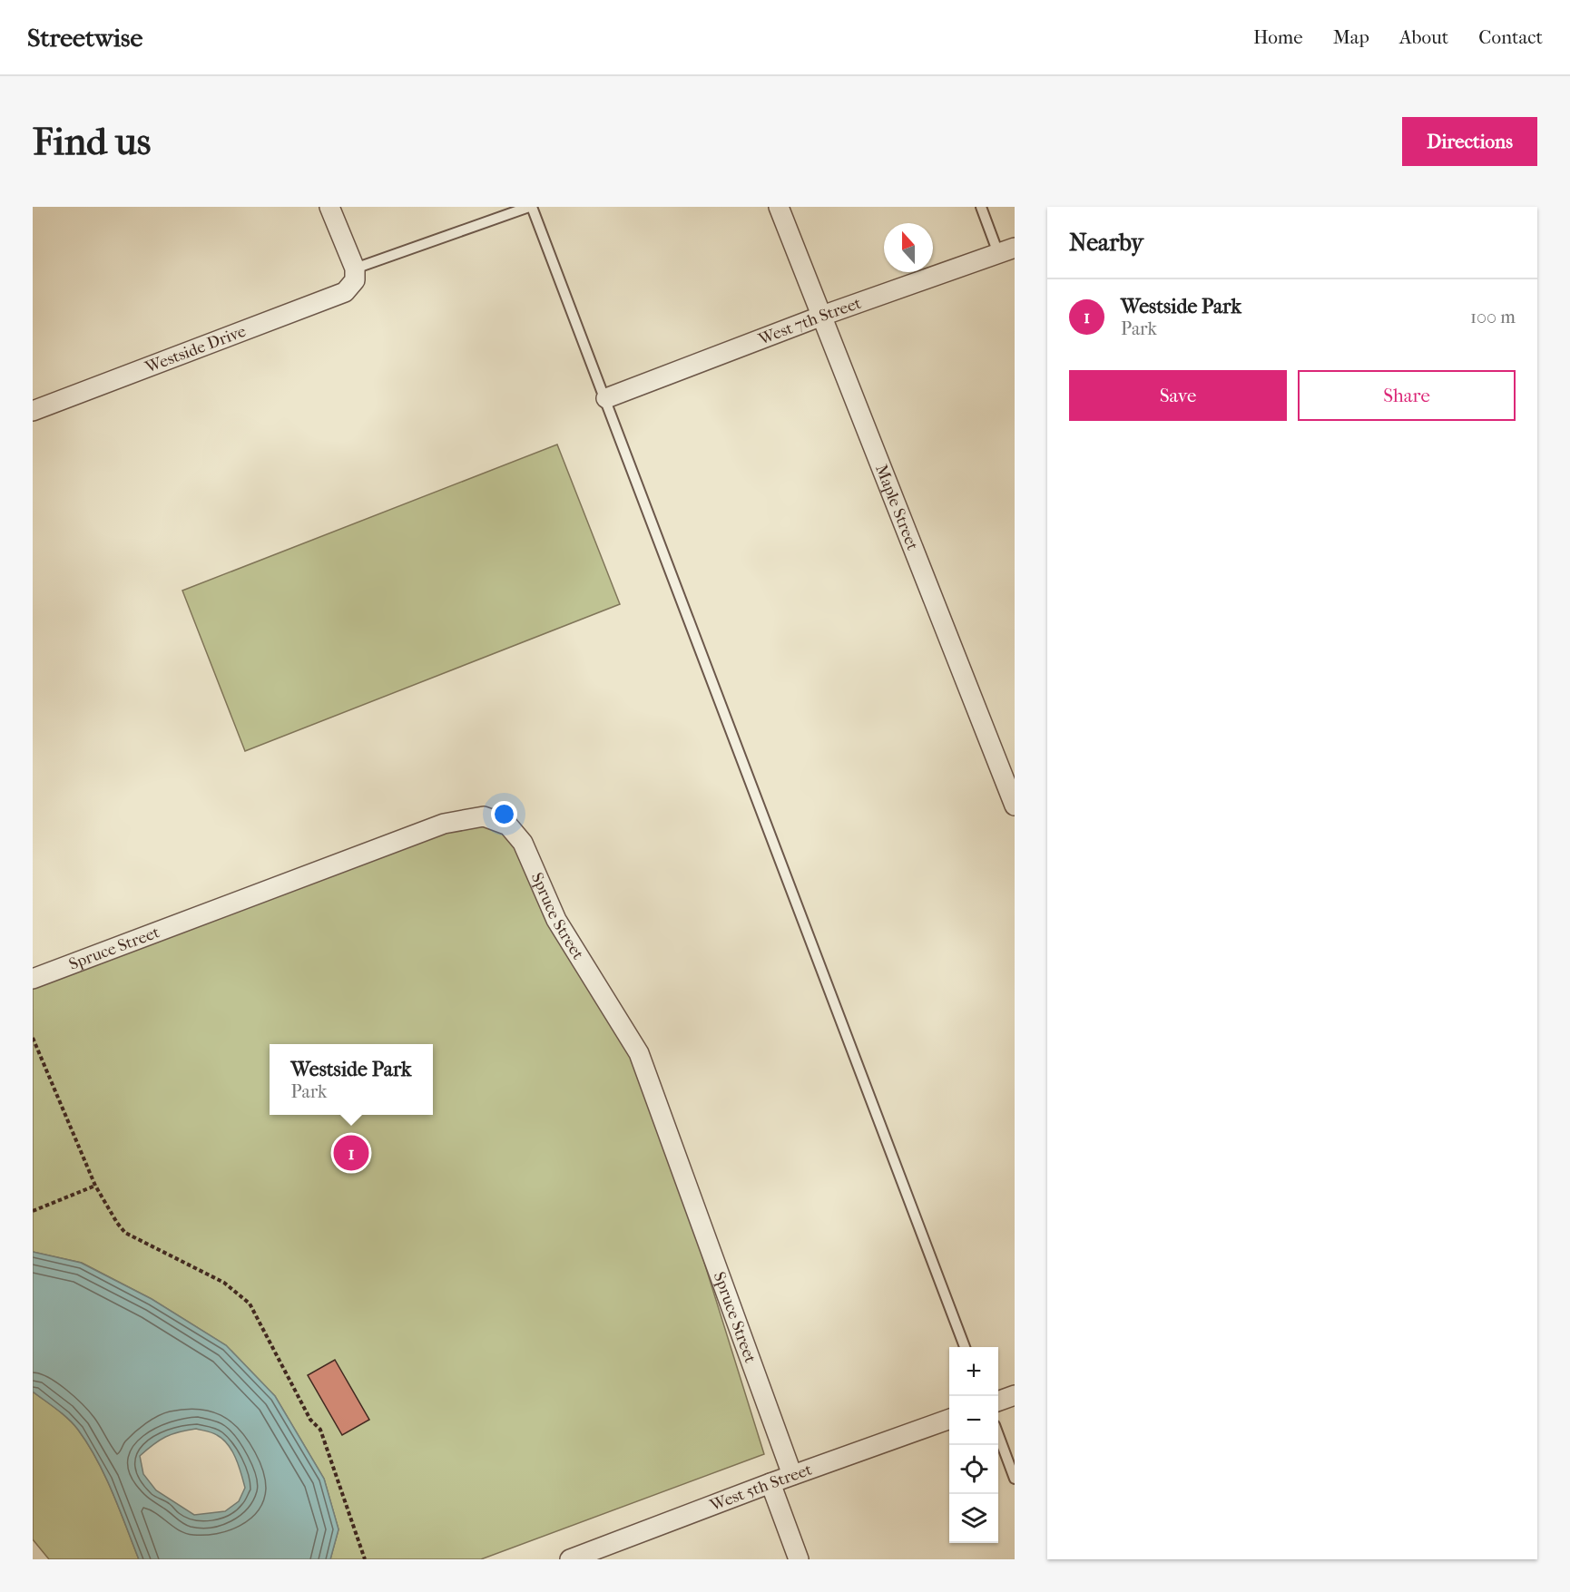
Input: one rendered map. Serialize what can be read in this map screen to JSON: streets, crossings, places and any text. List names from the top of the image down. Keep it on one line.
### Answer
{"streets":{"street":["West 7th Street","Westside Drive","Maple Street","Spruce Street","West 5th Street"]},"crossings":[["West 7th Street","Westside Drive"],["West 7th Street","Maple Street"],["Spruce Street","West 5th Street"]],"north":"top","page":{"header":"Streetwise","nav":["Home","Map","About","Contact"],"buttons":["Directions",["Save","Share"]],"title":"Find us","heading":"Nearby","list":[{"mark":"1","name":"Westside Park","note":"Park","value":"100 m"}],"popup":["Westside Park","Park"],"pins":"1","map_buttons":["+","−"]}}
